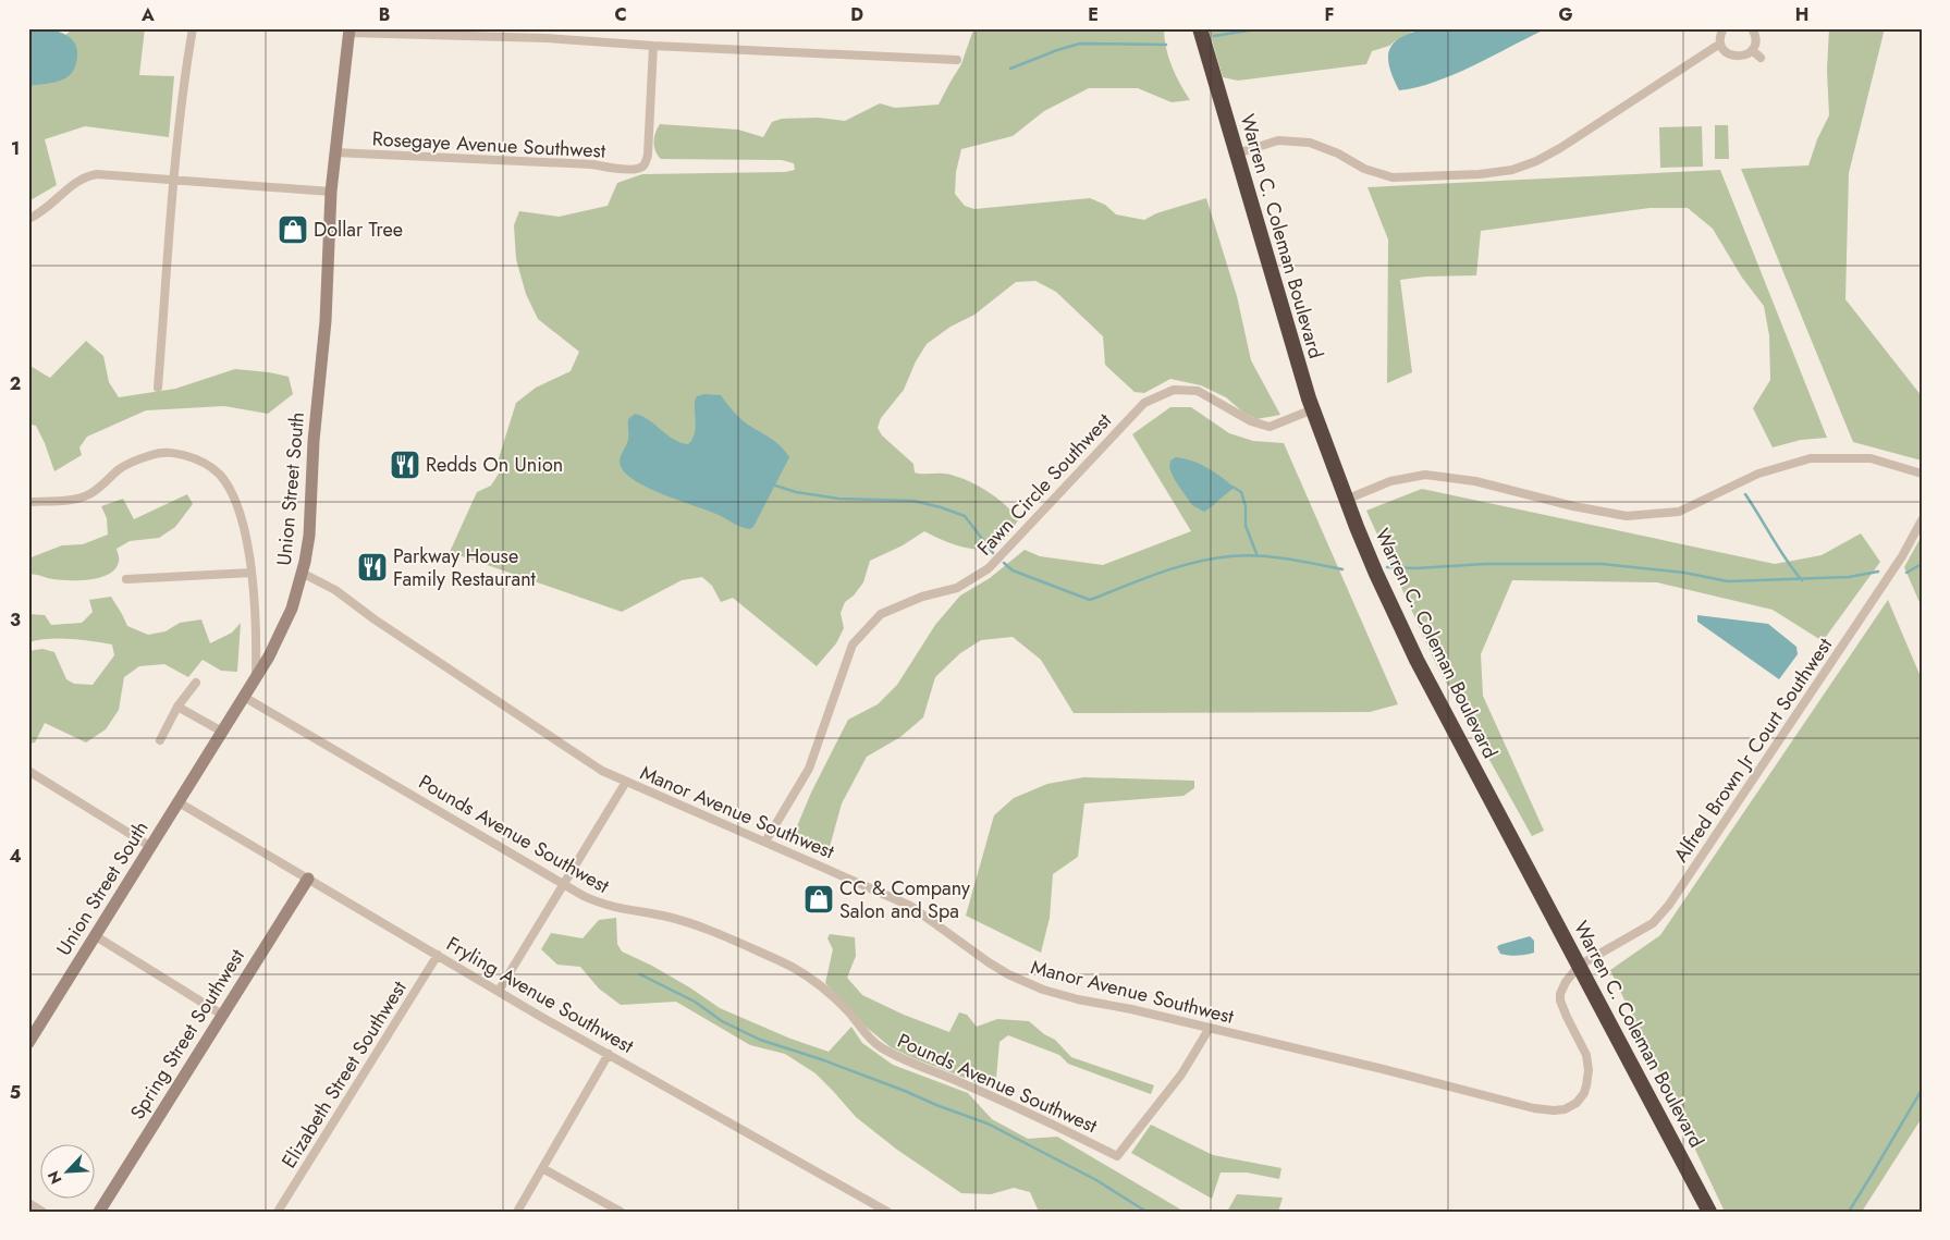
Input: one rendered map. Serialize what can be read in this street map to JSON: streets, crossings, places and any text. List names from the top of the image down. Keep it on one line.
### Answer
{"streets":{"highway":["Warren C. Coleman Boulevard"],"main road":["Union Street South","Spring Street Southwest"],"street":["Rosegaye Avenue Southwest","Fawn Circle Southwest","Alfred Brown Jr Court Southwest","Manor Avenue Southwest","Pounds Avenue Southwest","Fryling Avenue Southwest","Elizabeth Street Southwest"]},"crossings":[["Rosegaye Avenue Southwest","Union Street South"],["Warren C. Coleman Boulevard","Fawn Circle Southwest"],["Warren C. Coleman Boulevard","Alfred Brown Jr Court Southwest"],["Warren C. Coleman Boulevard","Manor Avenue Southwest"],["Fawn Circle Southwest","Manor Avenue Southwest"],["Union Street South","Manor Avenue Southwest"],["Union Street South","Pounds Avenue Southwest"],["Union Street South","Fryling Avenue Southwest"],["Alfred Brown Jr Court Southwest","Manor Avenue Southwest"],["Manor Avenue Southwest","Pounds Avenue Southwest"],["Fryling Avenue Southwest","Spring Street Southwest"],["Fryling Avenue Southwest","Elizabeth Street Southwest"]],"places":{"shop":["Dollar Tree","CC & Company Salon and Spa"],"restaurant":["Redds On Union","Parkway House Family Restaurant"]},"north":"bottom left","grid":{"columns":["A","B","C","D","E","F","G","H"],"rows":["1","2","3","4","5"]}}
